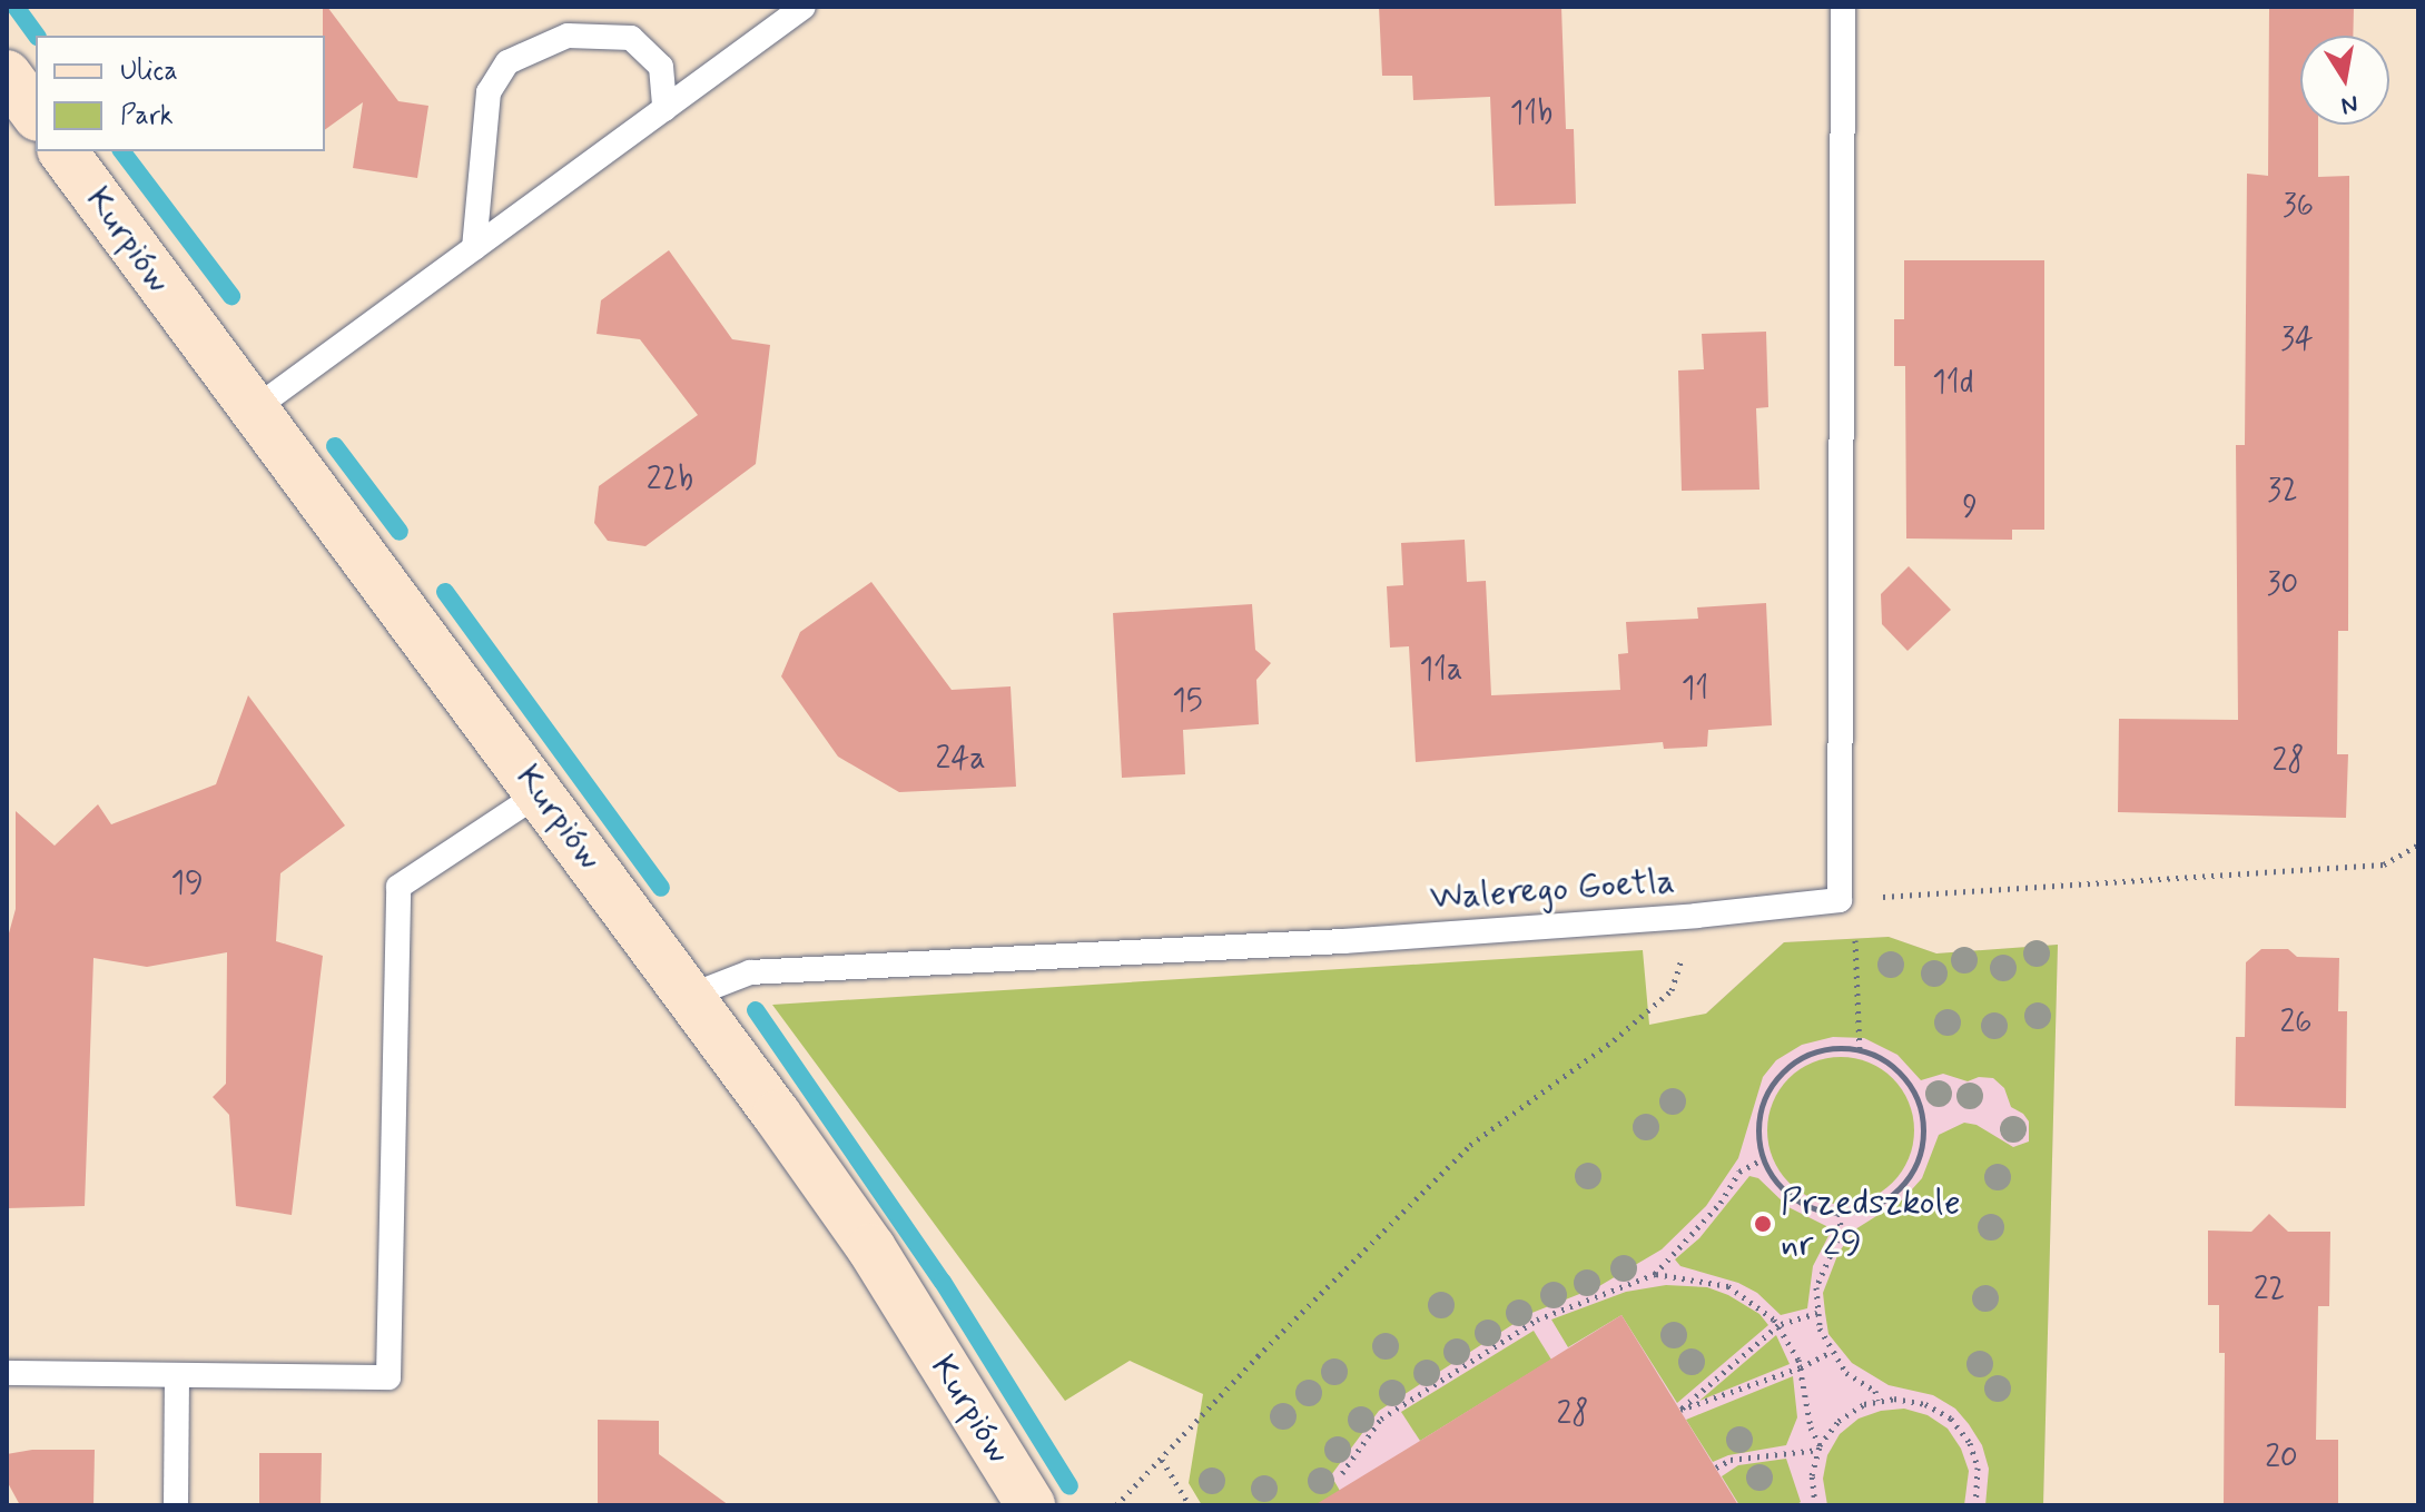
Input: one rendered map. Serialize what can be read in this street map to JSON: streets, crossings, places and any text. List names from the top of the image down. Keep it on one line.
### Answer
{"streets":{"street":["Kurpiów"],"lane":["Walerego Goetla"]},"crossings":[["Kurpiów","Walerego Goetla"]],"places":["Przedszkole nr 29"],"house_numbers":["11b","36","34","11d","22b","32","9","30","11a","11","15","24a","28","19","26","22","28","20"],"legend":["Ulica","Park"],"north":"bottom"}
